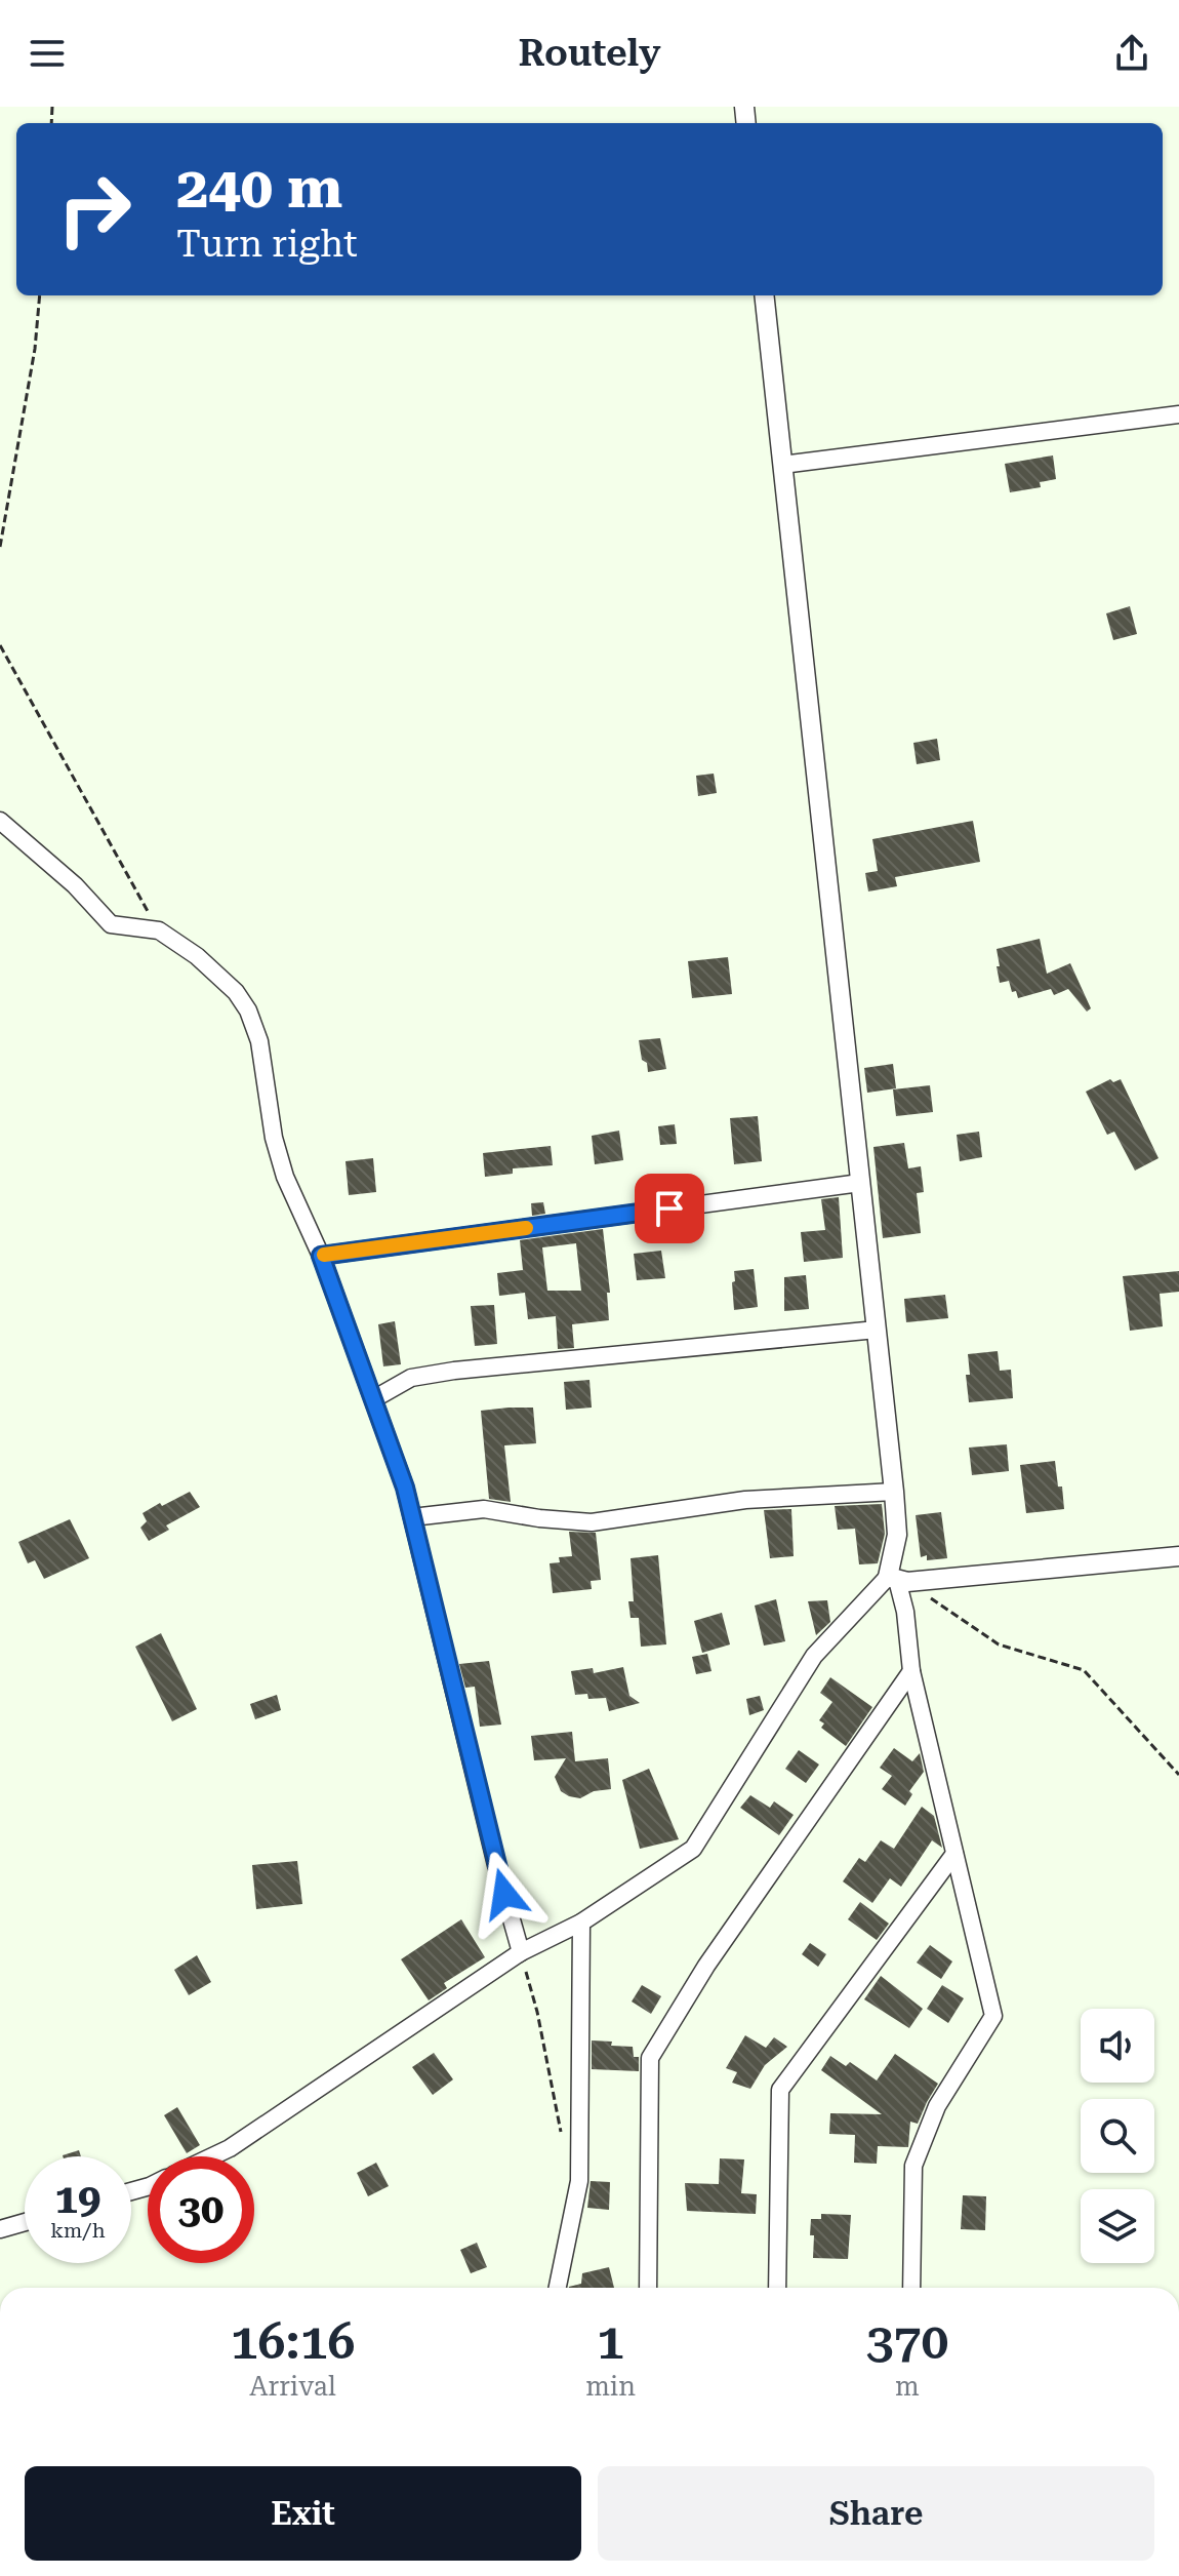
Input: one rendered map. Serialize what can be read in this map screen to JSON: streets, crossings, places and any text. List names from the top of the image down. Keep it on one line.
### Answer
{"page":{"header":"Routely","turn":["240 m","Turn right"],"speed":"19 km/h","limit":"30","eta":["16:16","Arrival","1","min","370","m"],"buttons":["Exit","Share"]}}
